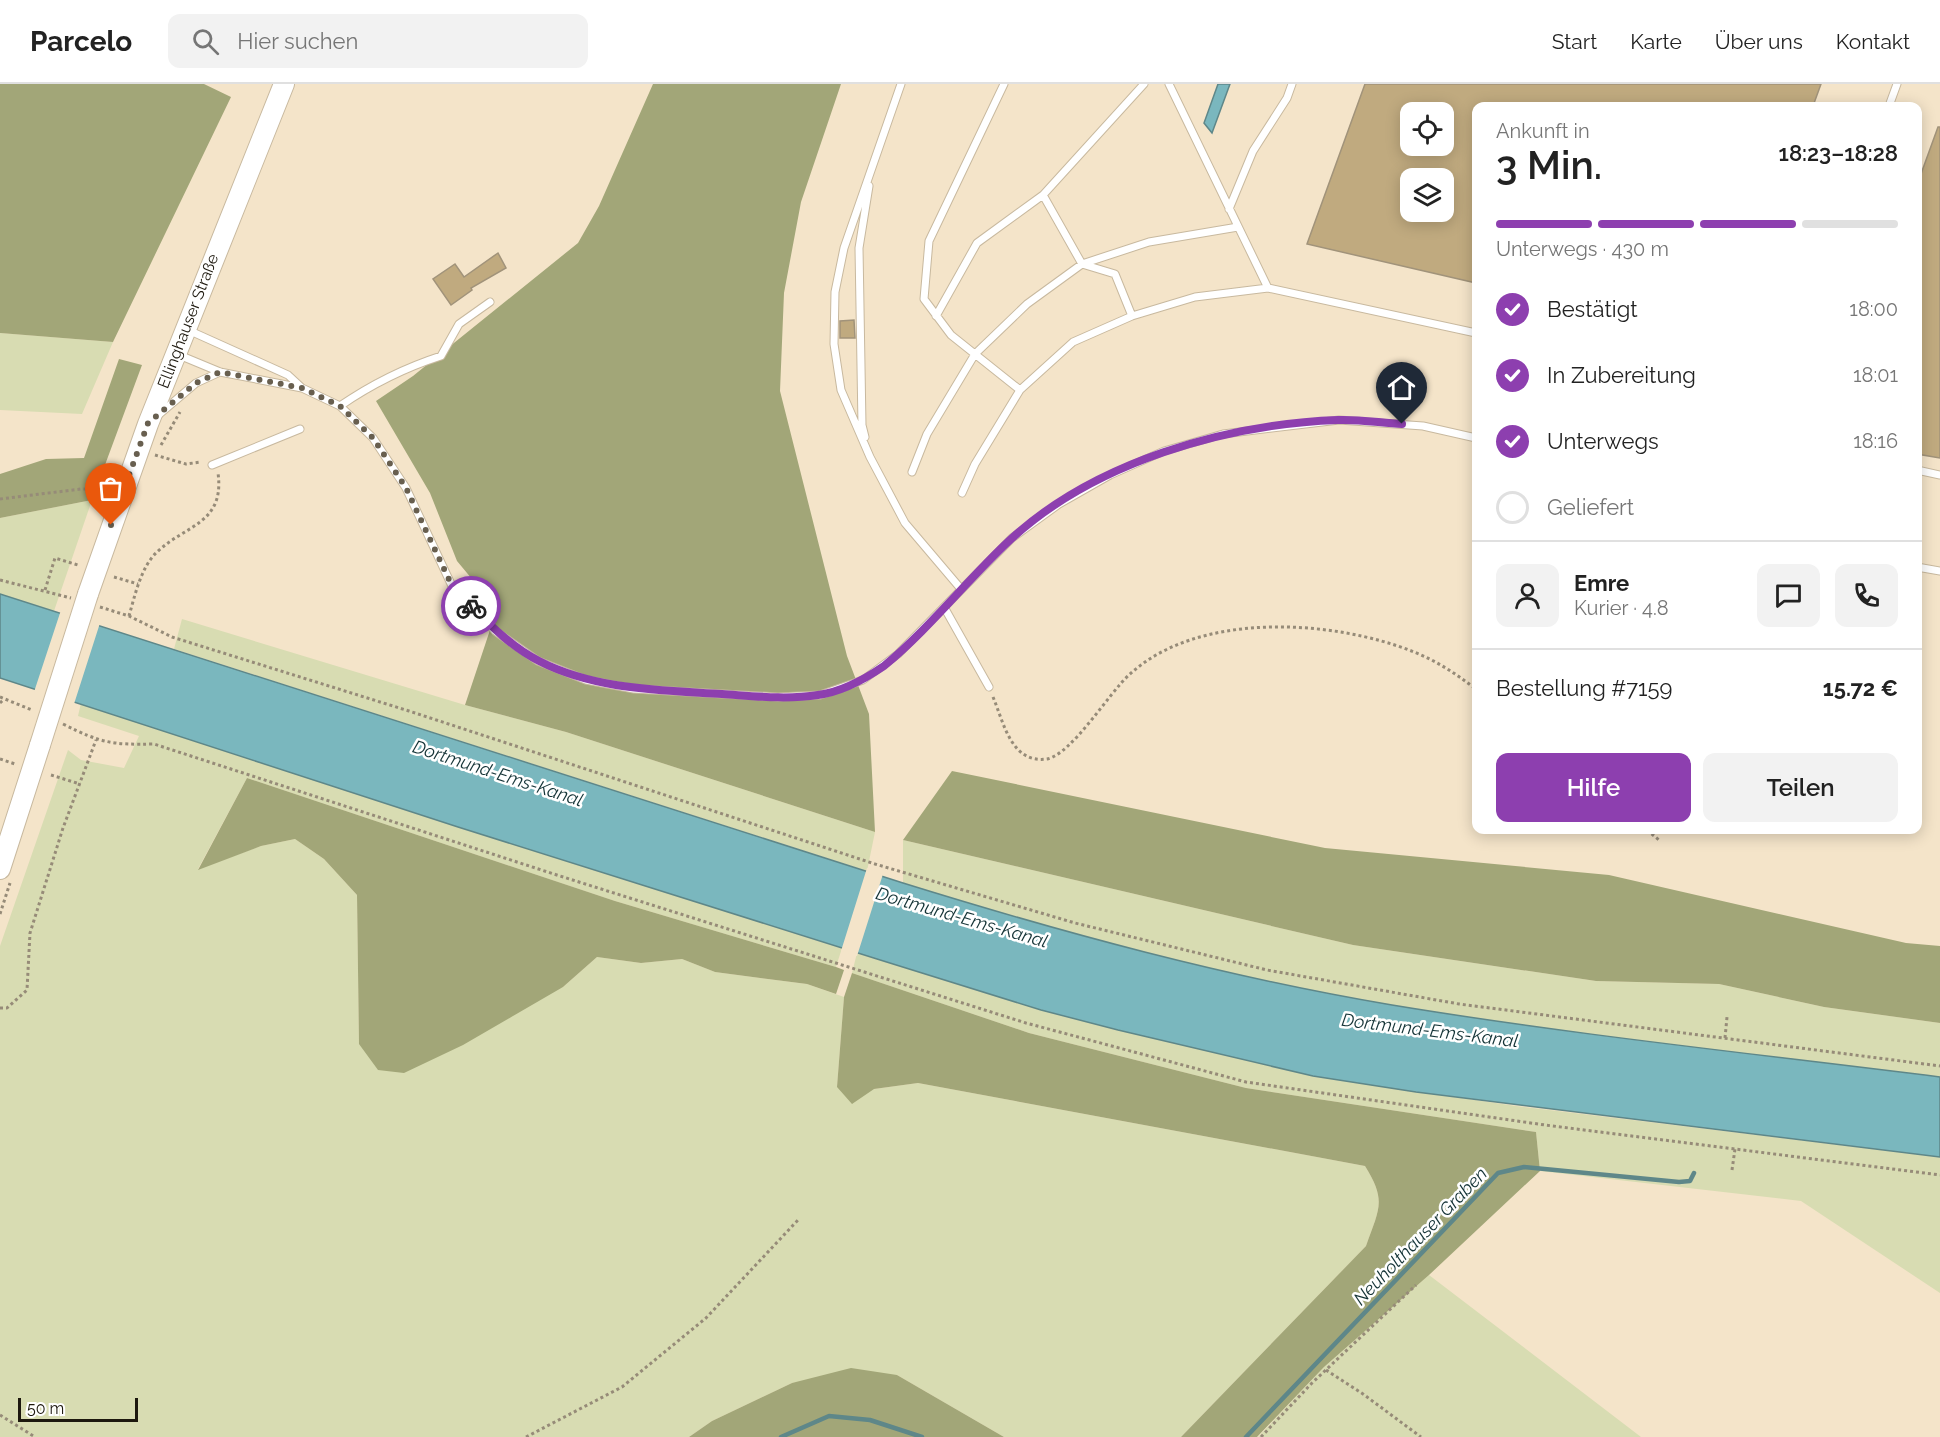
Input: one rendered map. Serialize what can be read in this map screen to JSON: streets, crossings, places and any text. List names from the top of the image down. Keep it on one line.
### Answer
{"streets":{"main road":["Ellinghauser Straße"]},"water":["Dortmund-Ems-Kanal","Neuholthauser Graben"],"scale_bar":"50 m","page":{"header":"Parcelo","search":"Hier suchen","nav":["Start","Karte","Über uns","Kontakt"],"heading":["3 Min.","Ankunft in","18:23–18:28"],"panel":["Emre","Kurier · 4.8","Bestellung #7159","15.72 €"],"bar":"Unterwegs · 430 m","list":[["Bestätigt","18:00"],["In Zubereitung","18:01"],["Unterwegs","18:16"],"Geliefert"],"buttons":["Hilfe","Teilen"],"scale":"50 m"}}
